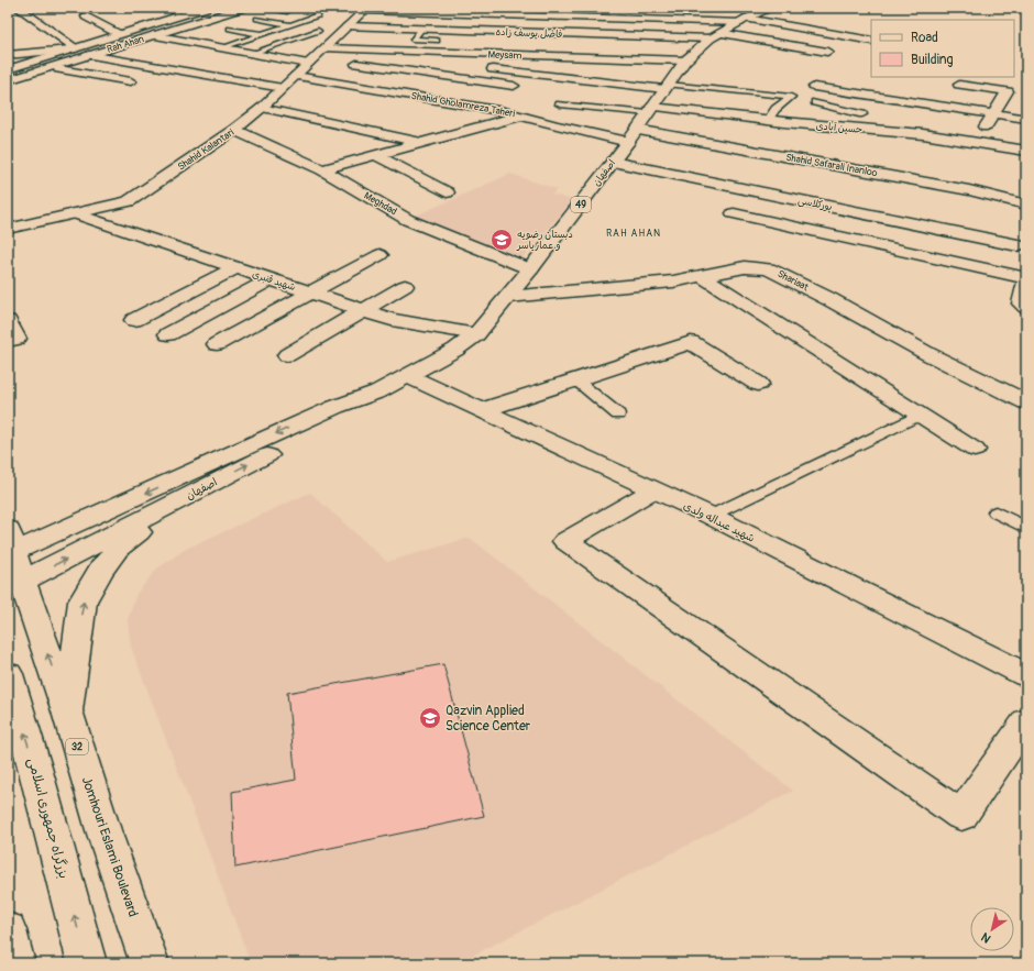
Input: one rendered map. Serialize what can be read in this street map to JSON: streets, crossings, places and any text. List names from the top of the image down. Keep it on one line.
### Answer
{"streets":{"main road":["فاضل یوسف زاده","Rah Ahan","Meysam","Shahid Gholamreza Taheri","حسین آبادی","Shahid Kalantari","Shahid Safarali Inanloo","اصفهان","Meghdad","پورکلاسی","49","شهید قنبری","Shariaat","شهید عبداله ولدی","32","بزرگراه جمهوری اسلامی","Jomhouri Eslami Boulevard"]},"crossings":[["فاضل یوسف زاده","Shahid Kalantari"],["فاضل یوسف زاده","اصفهان"],["Meysam","Shahid Kalantari"],["Meysam","اصفهان"],["Shahid Gholamreza Taheri","Shahid Kalantari"],["Shahid Gholamreza Taheri","Shahid Safarali Inanloo"],["Shahid Gholamreza Taheri","اصفهان"],["حسین آبادی","اصفهان"],["Shahid Kalantari","Meghdad"],["Shahid Kalantari","شهید قنبری"],["Shahid Safarali Inanloo","اصفهان"],["اصفهان","Meghdad"],["اصفهان","پورکلاسی"],["اصفهان","شهید قنبری"],["اصفهان","Shariaat"],["اصفهان","شهید عبداله ولدی"],["اصفهان","Jomhouri Eslami Boulevard"]],"one_way":["بزرگراه جمهوری اسلامی","Jomhouri Eslami Boulevard"],"districts":["RAH AHAN"],"places":{"school or university":["دبستان رضویه و عماریاسر","Qazvin Applied Science Center"]},"legend":["Road","Building"],"north":"bottom left"}
